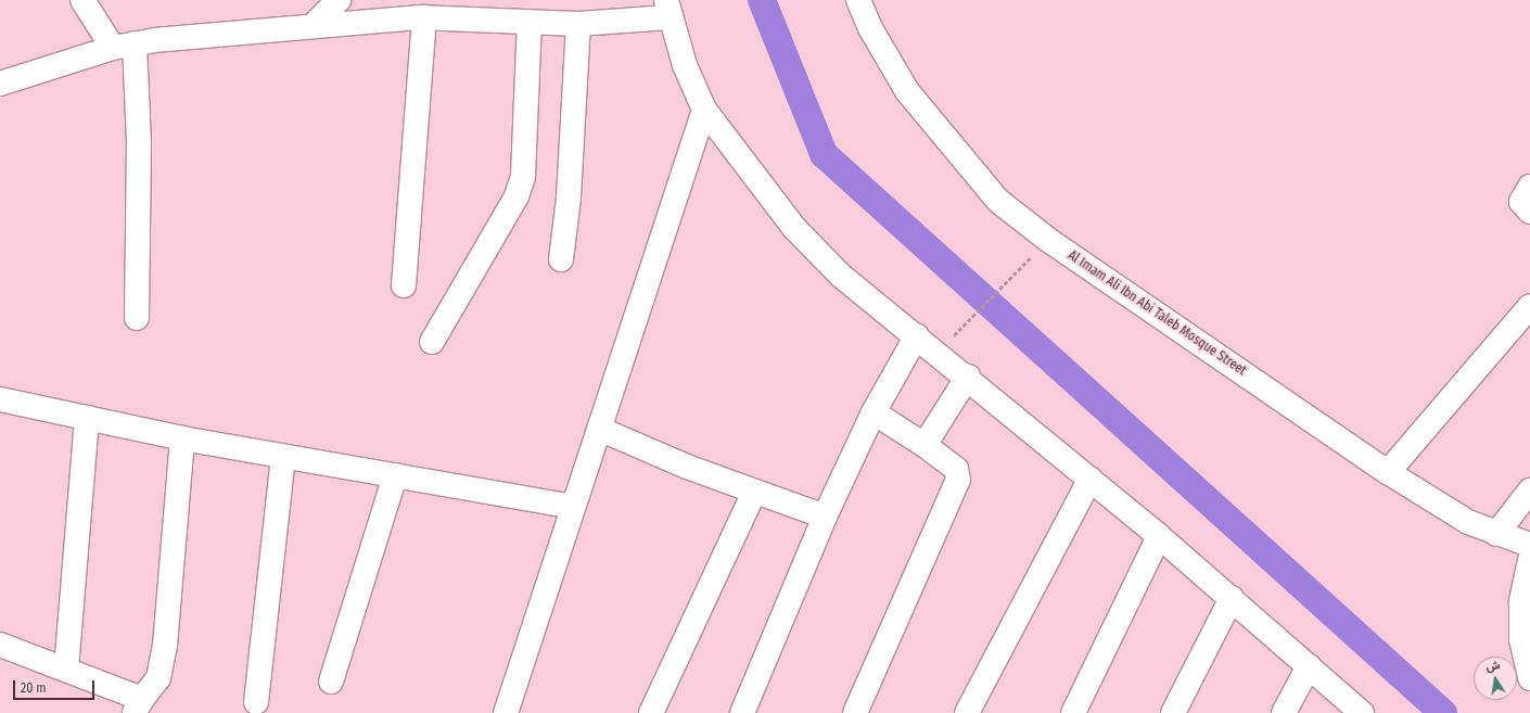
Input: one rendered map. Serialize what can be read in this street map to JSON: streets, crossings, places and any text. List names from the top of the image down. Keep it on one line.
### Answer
{"streets":{"street":["Al Imam Ali Ibn Abi Taleb Mosque Street"]},"scale_bar":"20 m","north":"top"}
